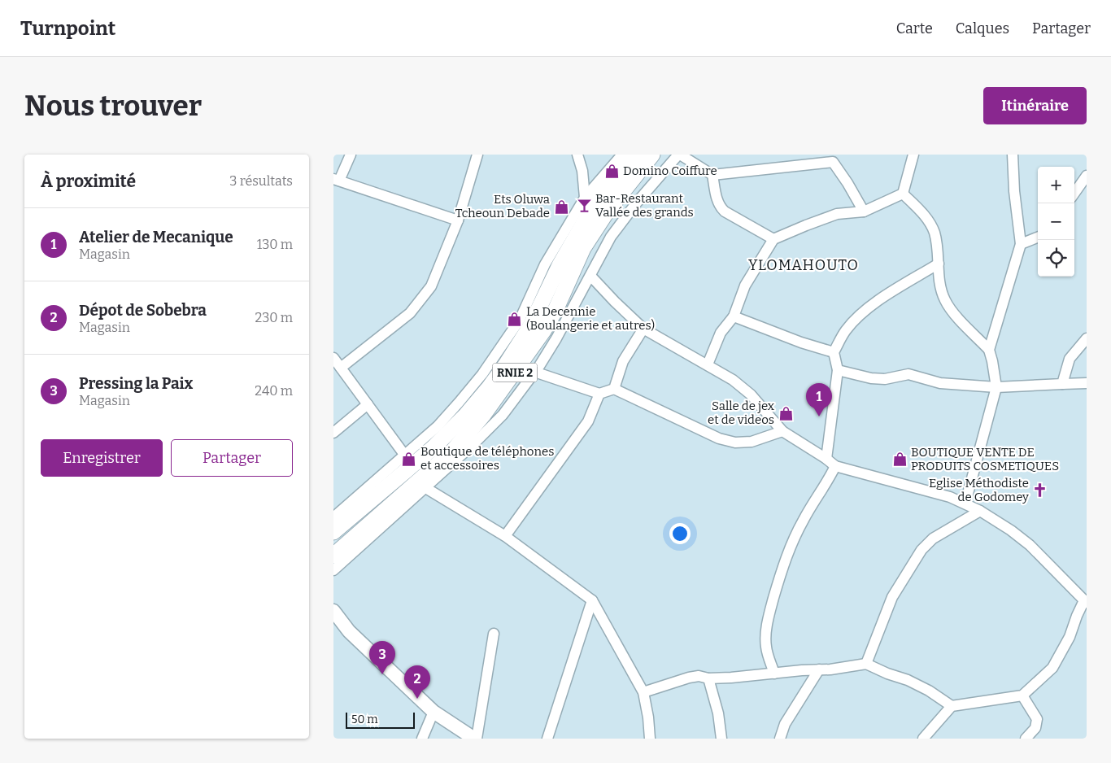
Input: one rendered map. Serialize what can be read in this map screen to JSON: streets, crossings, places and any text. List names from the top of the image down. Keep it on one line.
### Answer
{"streets":{"highway":["RNIE 2"]},"districts":["YLOMAHOUTO"],"places":{"shop":["Domino Coiffure","Ets Oluwa Tcheoun Debade","La Decennie (Boulangerie et autres)","Salle de jex et de videos","Boutique de téléphones et accessoires","BOUTIQUE VENTE DE PRODUITS COSMETIQUES"],"bar":["Bar-Restaurant Vallée des grands"],"church":["Eglise Méthodiste de Godomey"]},"scale_bar":"50 m","page":{"header":"Turnpoint","nav":["Carte","Calques","Partager"],"buttons":["Itinéraire",["Enregistrer","Partager"]],"title":"Nous trouver","heading":["À proximité","3 résultats"],"map_buttons":["+","−"],"list":[{"mark":"1","name":"Atelier de Mecanique","note":"Magasin","value":"130 m"},{"mark":"2","name":"Dépot de Sobebra","note":"Magasin","value":"230 m"},{"mark":"3","name":"Pressing la Paix","note":"Magasin","value":"240 m"}],"pins":["1","3","2"],"scale":"50 m"}}
